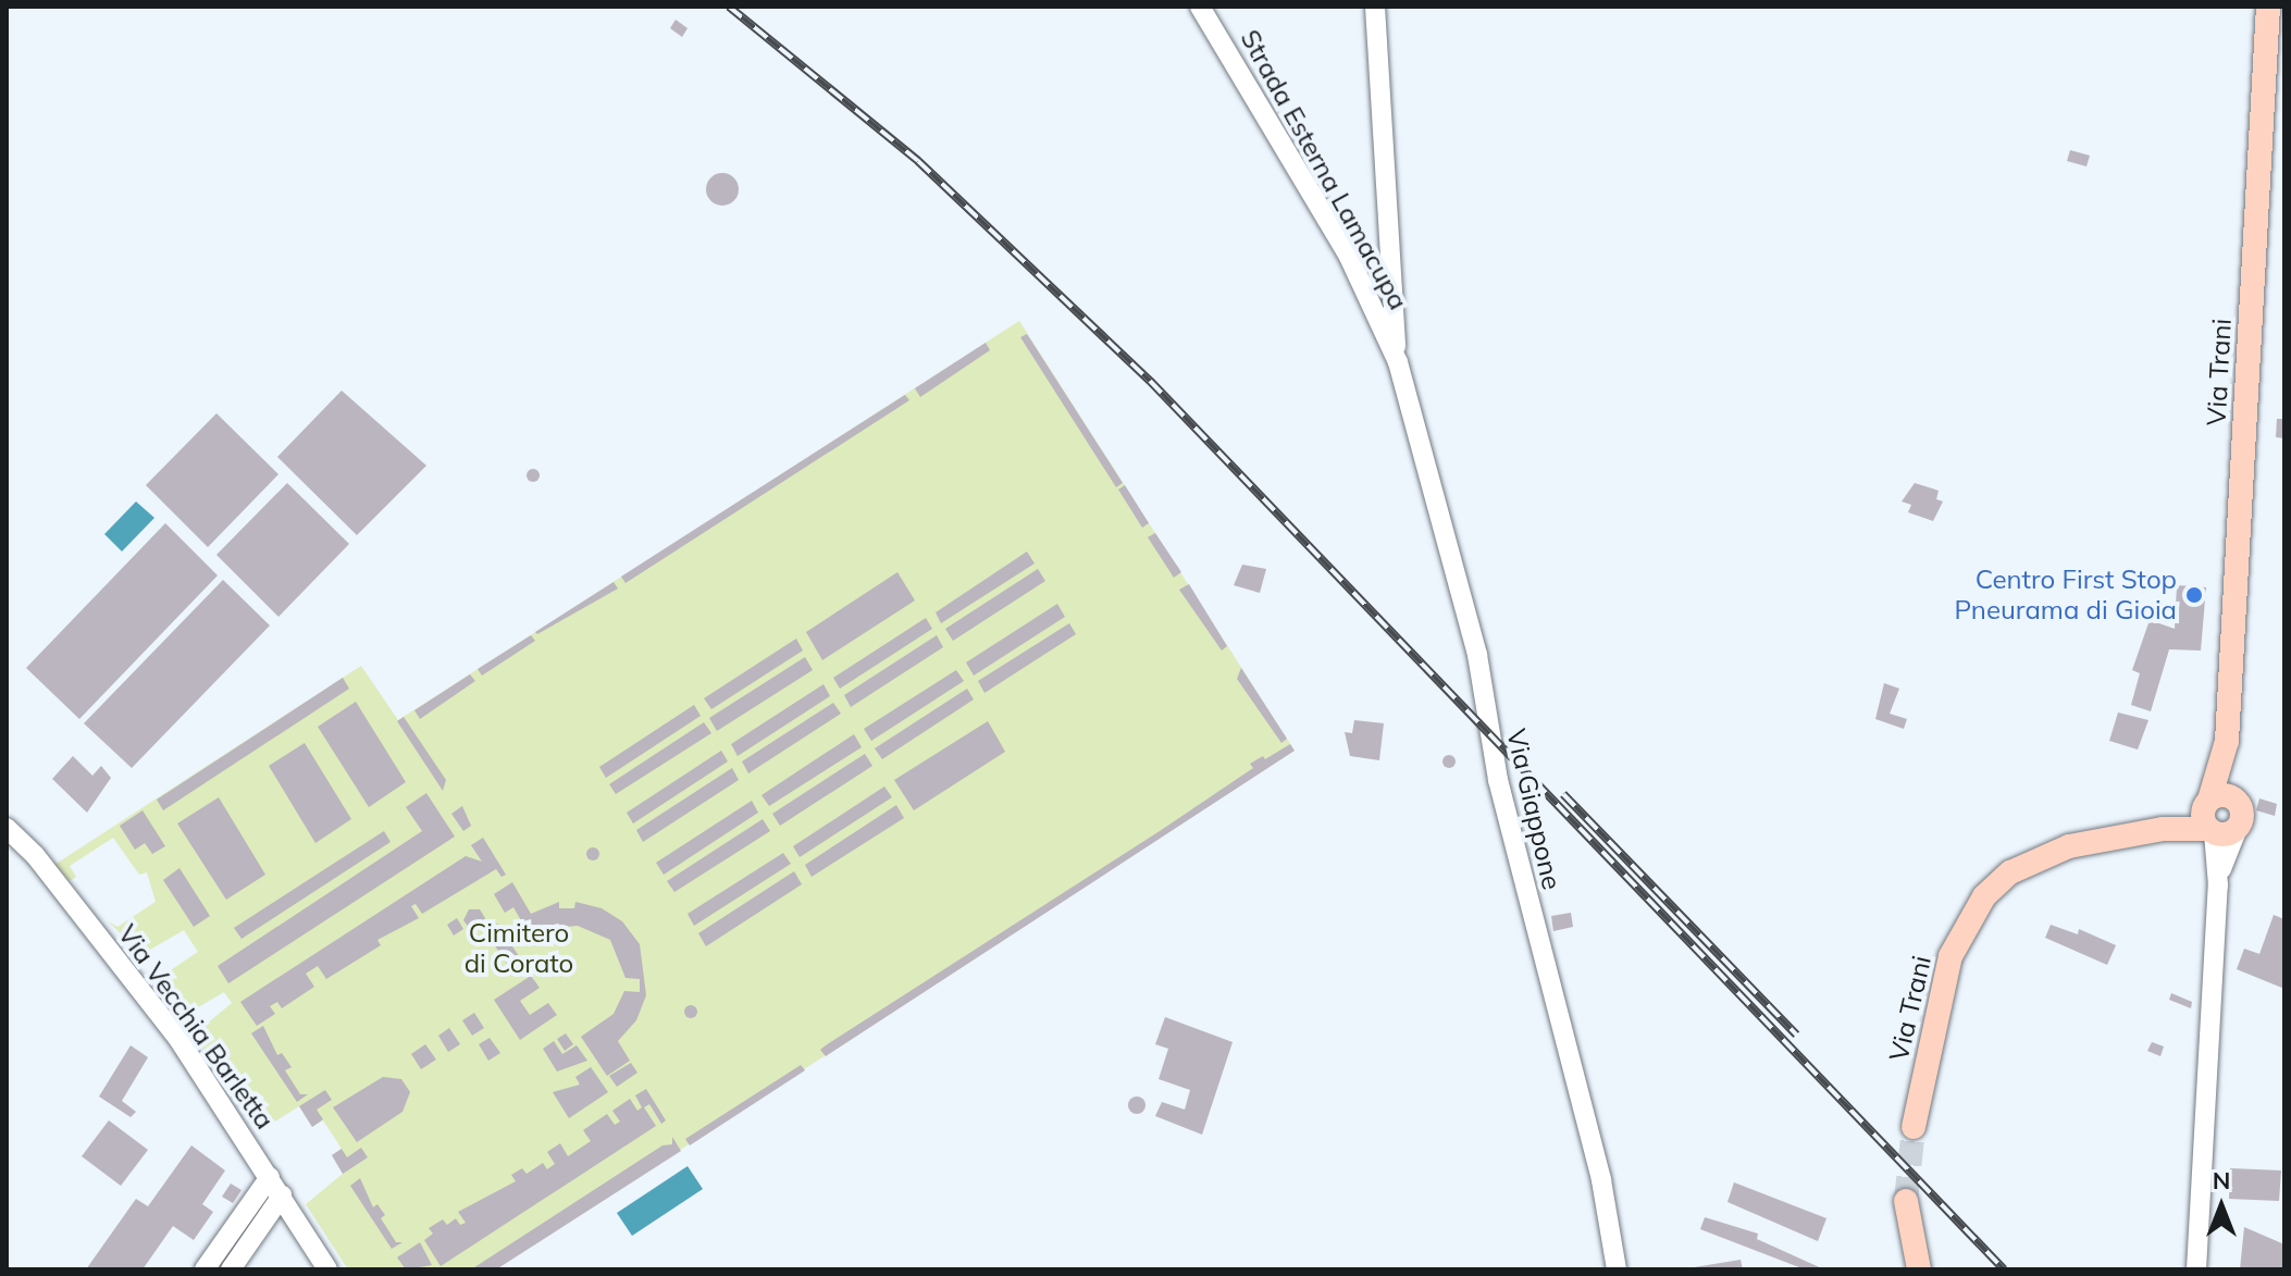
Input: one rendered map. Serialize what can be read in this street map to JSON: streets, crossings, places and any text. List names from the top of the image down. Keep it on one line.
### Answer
{"streets":{"main road":["Via Trani"],"street":["Strada Esterna Lamacupa","Via Giappone","Via Vecchia Barletta"]},"crossings":[["Strada Esterna Lamacupa","Via Giappone"]],"parks":["Cimitero di Corato"],"places":["Centro First Stop Pneurama di Gioia"],"north":"top"}
